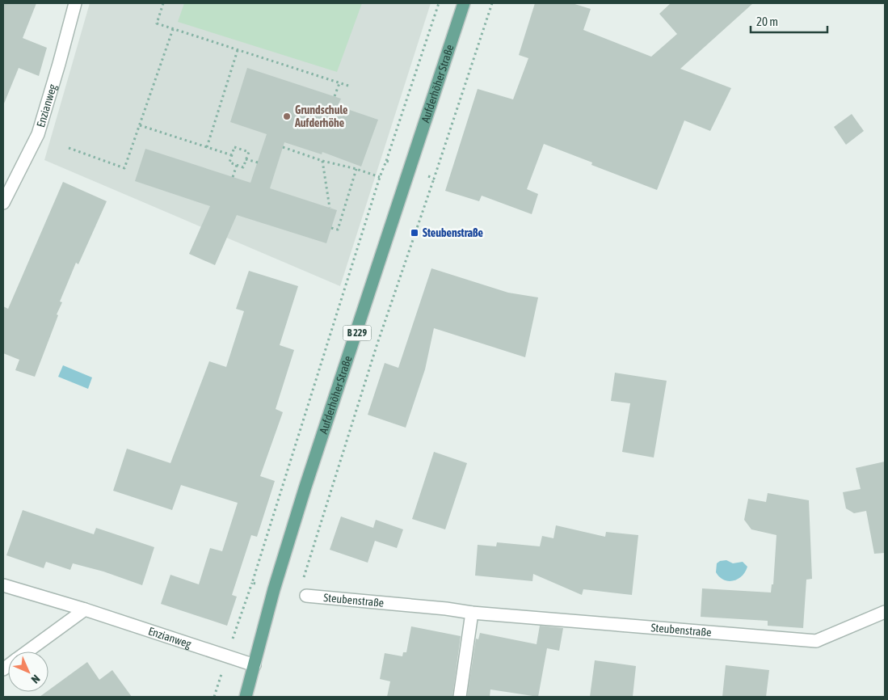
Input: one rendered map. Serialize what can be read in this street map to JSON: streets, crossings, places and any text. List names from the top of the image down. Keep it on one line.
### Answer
{"streets":{"main road":["Aufderhöher Straße","B 229"],"street":["Enzianweg","Steubenstraße"]},"crossings":[["Aufderhöher Straße","Enzianweg"]],"places":{"other":["Grundschule Aufderhöhe"],"transit":["Steubenstraße"]},"scale_bar":"20 m","north":"bottom right"}
